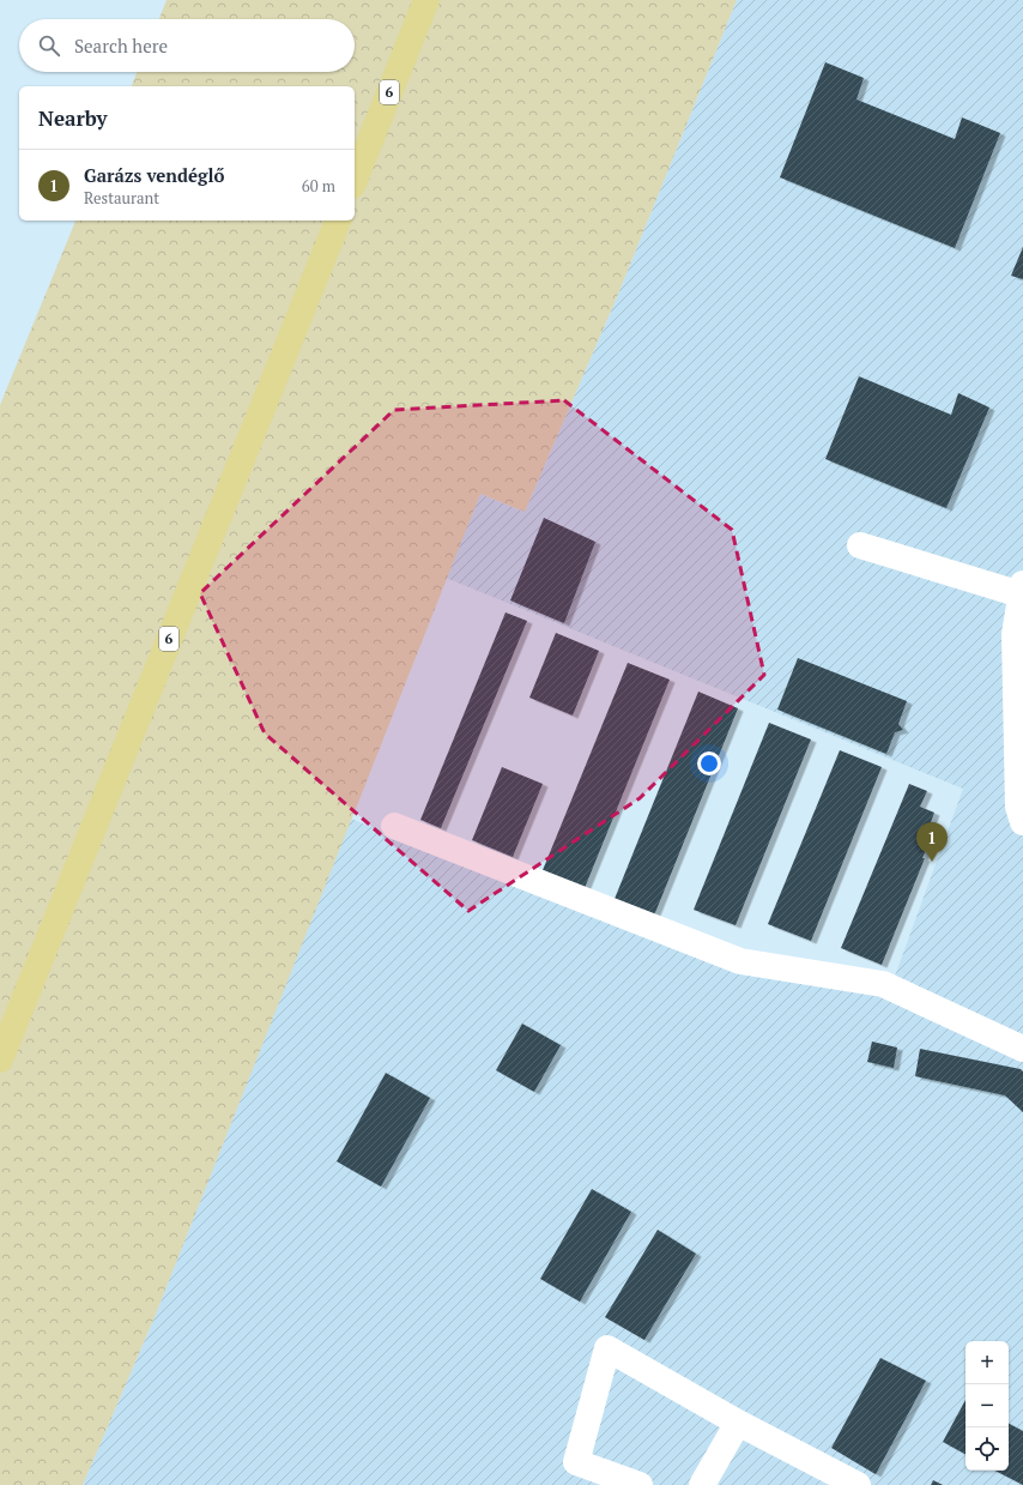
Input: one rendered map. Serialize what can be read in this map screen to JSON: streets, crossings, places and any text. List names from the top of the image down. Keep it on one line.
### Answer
{"streets":{"main road":["6"]},"page":{"search":"Search here","heading":"Nearby","list":[{"mark":"1","name":"Garázs vendéglő","note":"Restaurant","value":"60 m"}],"pins":"1","map_buttons":["+","−"]}}
